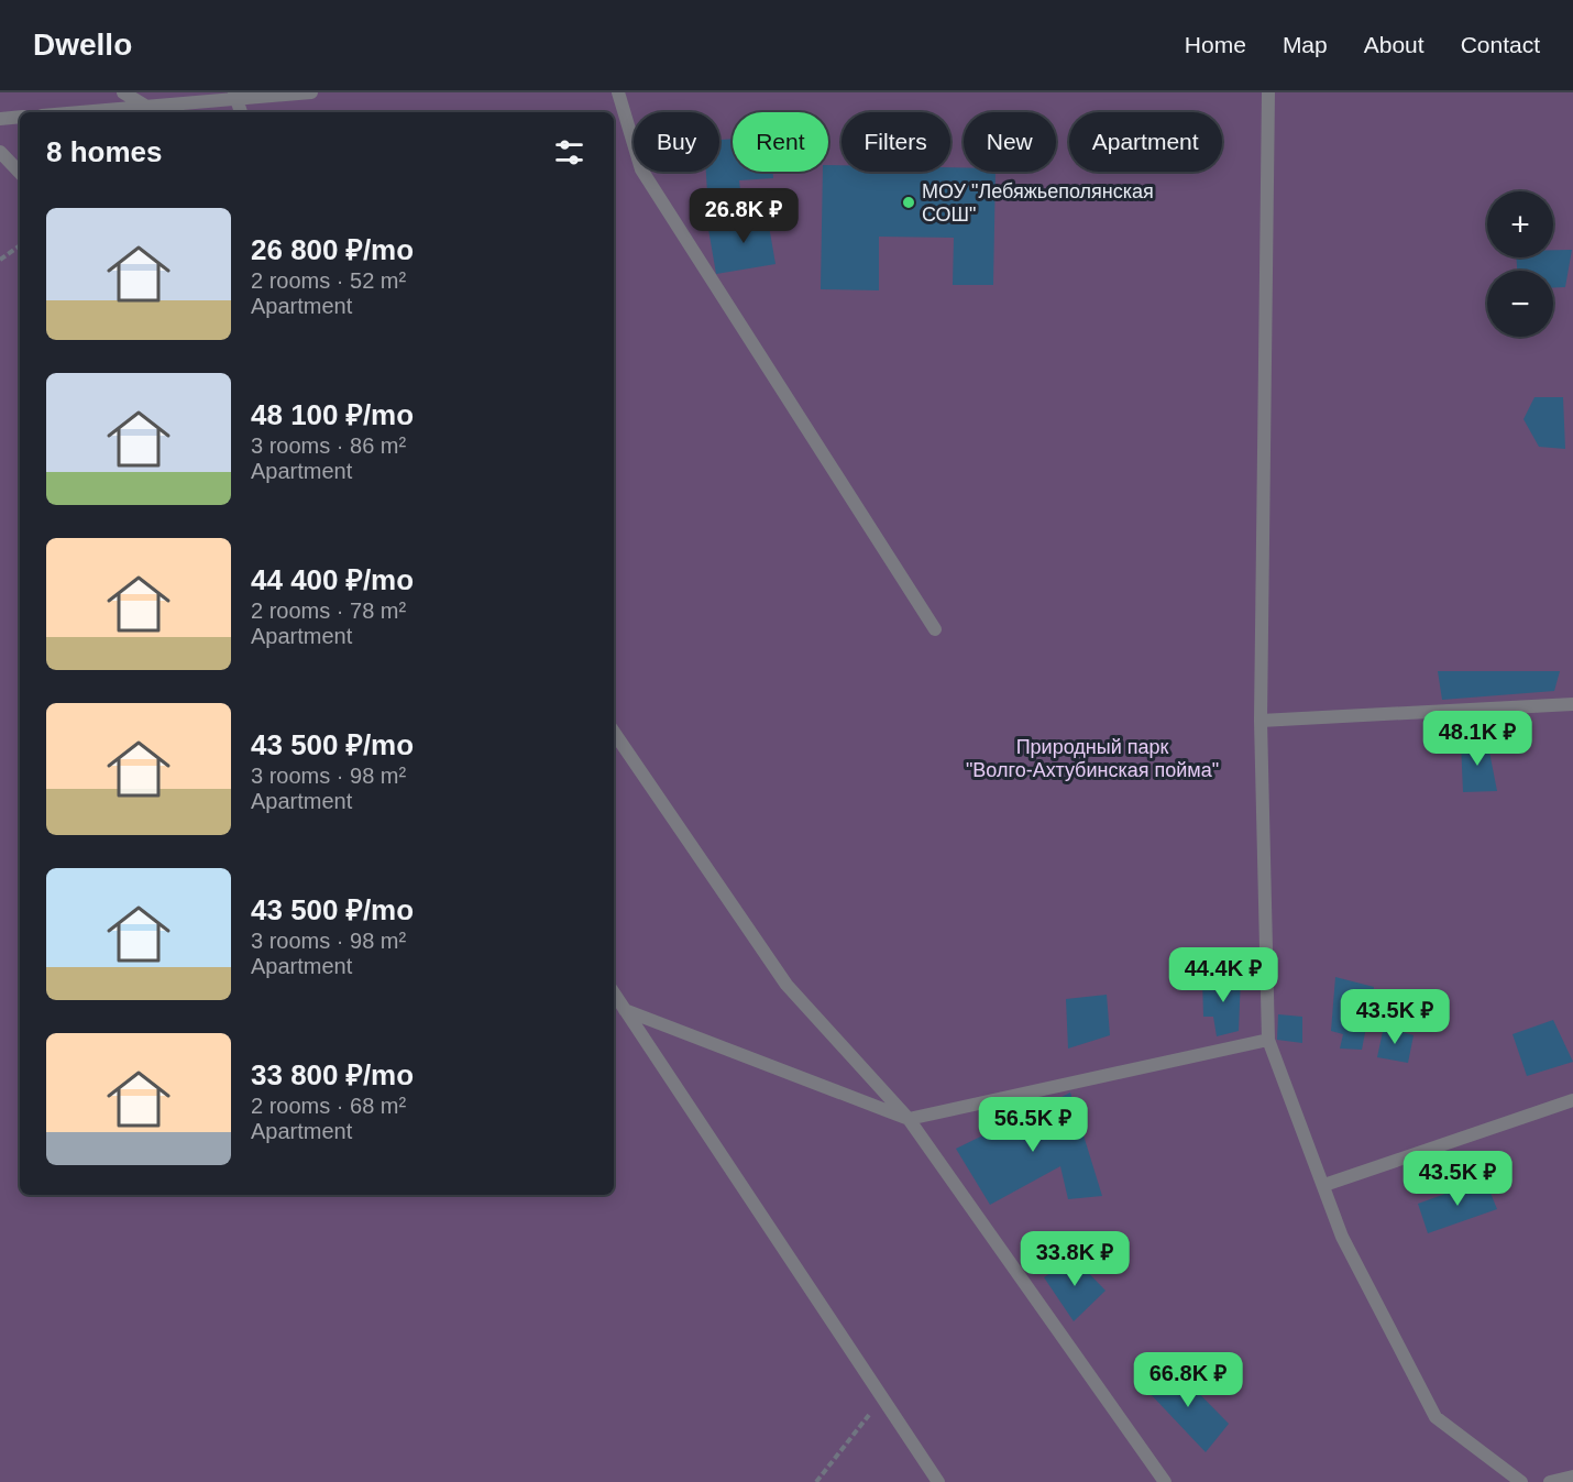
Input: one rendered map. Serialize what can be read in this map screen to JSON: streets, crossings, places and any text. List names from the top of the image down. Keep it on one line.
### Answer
{"parks":["Природный парк \"Волго-Ахтубинская пойма\""],"places":["МОУ \"Лебяжьеполянская СОШ\""],"page":{"header":"Dwello","nav":["Home","Map","About","Contact"],"chip":["Buy","Rent","Filters","New","Apartment"],"heading":"8 homes","price":["26.8K ₽","48.1K ₽","44.4K ₽","43.5K ₽","56.5K ₽","43.5K ₽","33.8K ₽","66.8K ₽"],"map_buttons":["+","−"],"list":[{"name":"26 800 ₽/mo","note":"2 rooms · 52 m² · Apartment"},{"name":"48 100 ₽/mo","note":"3 rooms · 86 m² · Apartment"},{"name":"44 400 ₽/mo","note":"2 rooms · 78 m² · Apartment"},{"name":"43 500 ₽/mo","note":"3 rooms · 98 m² · Apartment"},{"name":"43 500 ₽/mo","note":"3 rooms · 98 m² · Apartment"},{"name":"33 800 ₽/mo","note":"2 rooms · 68 m² · Apartment"}]}}
